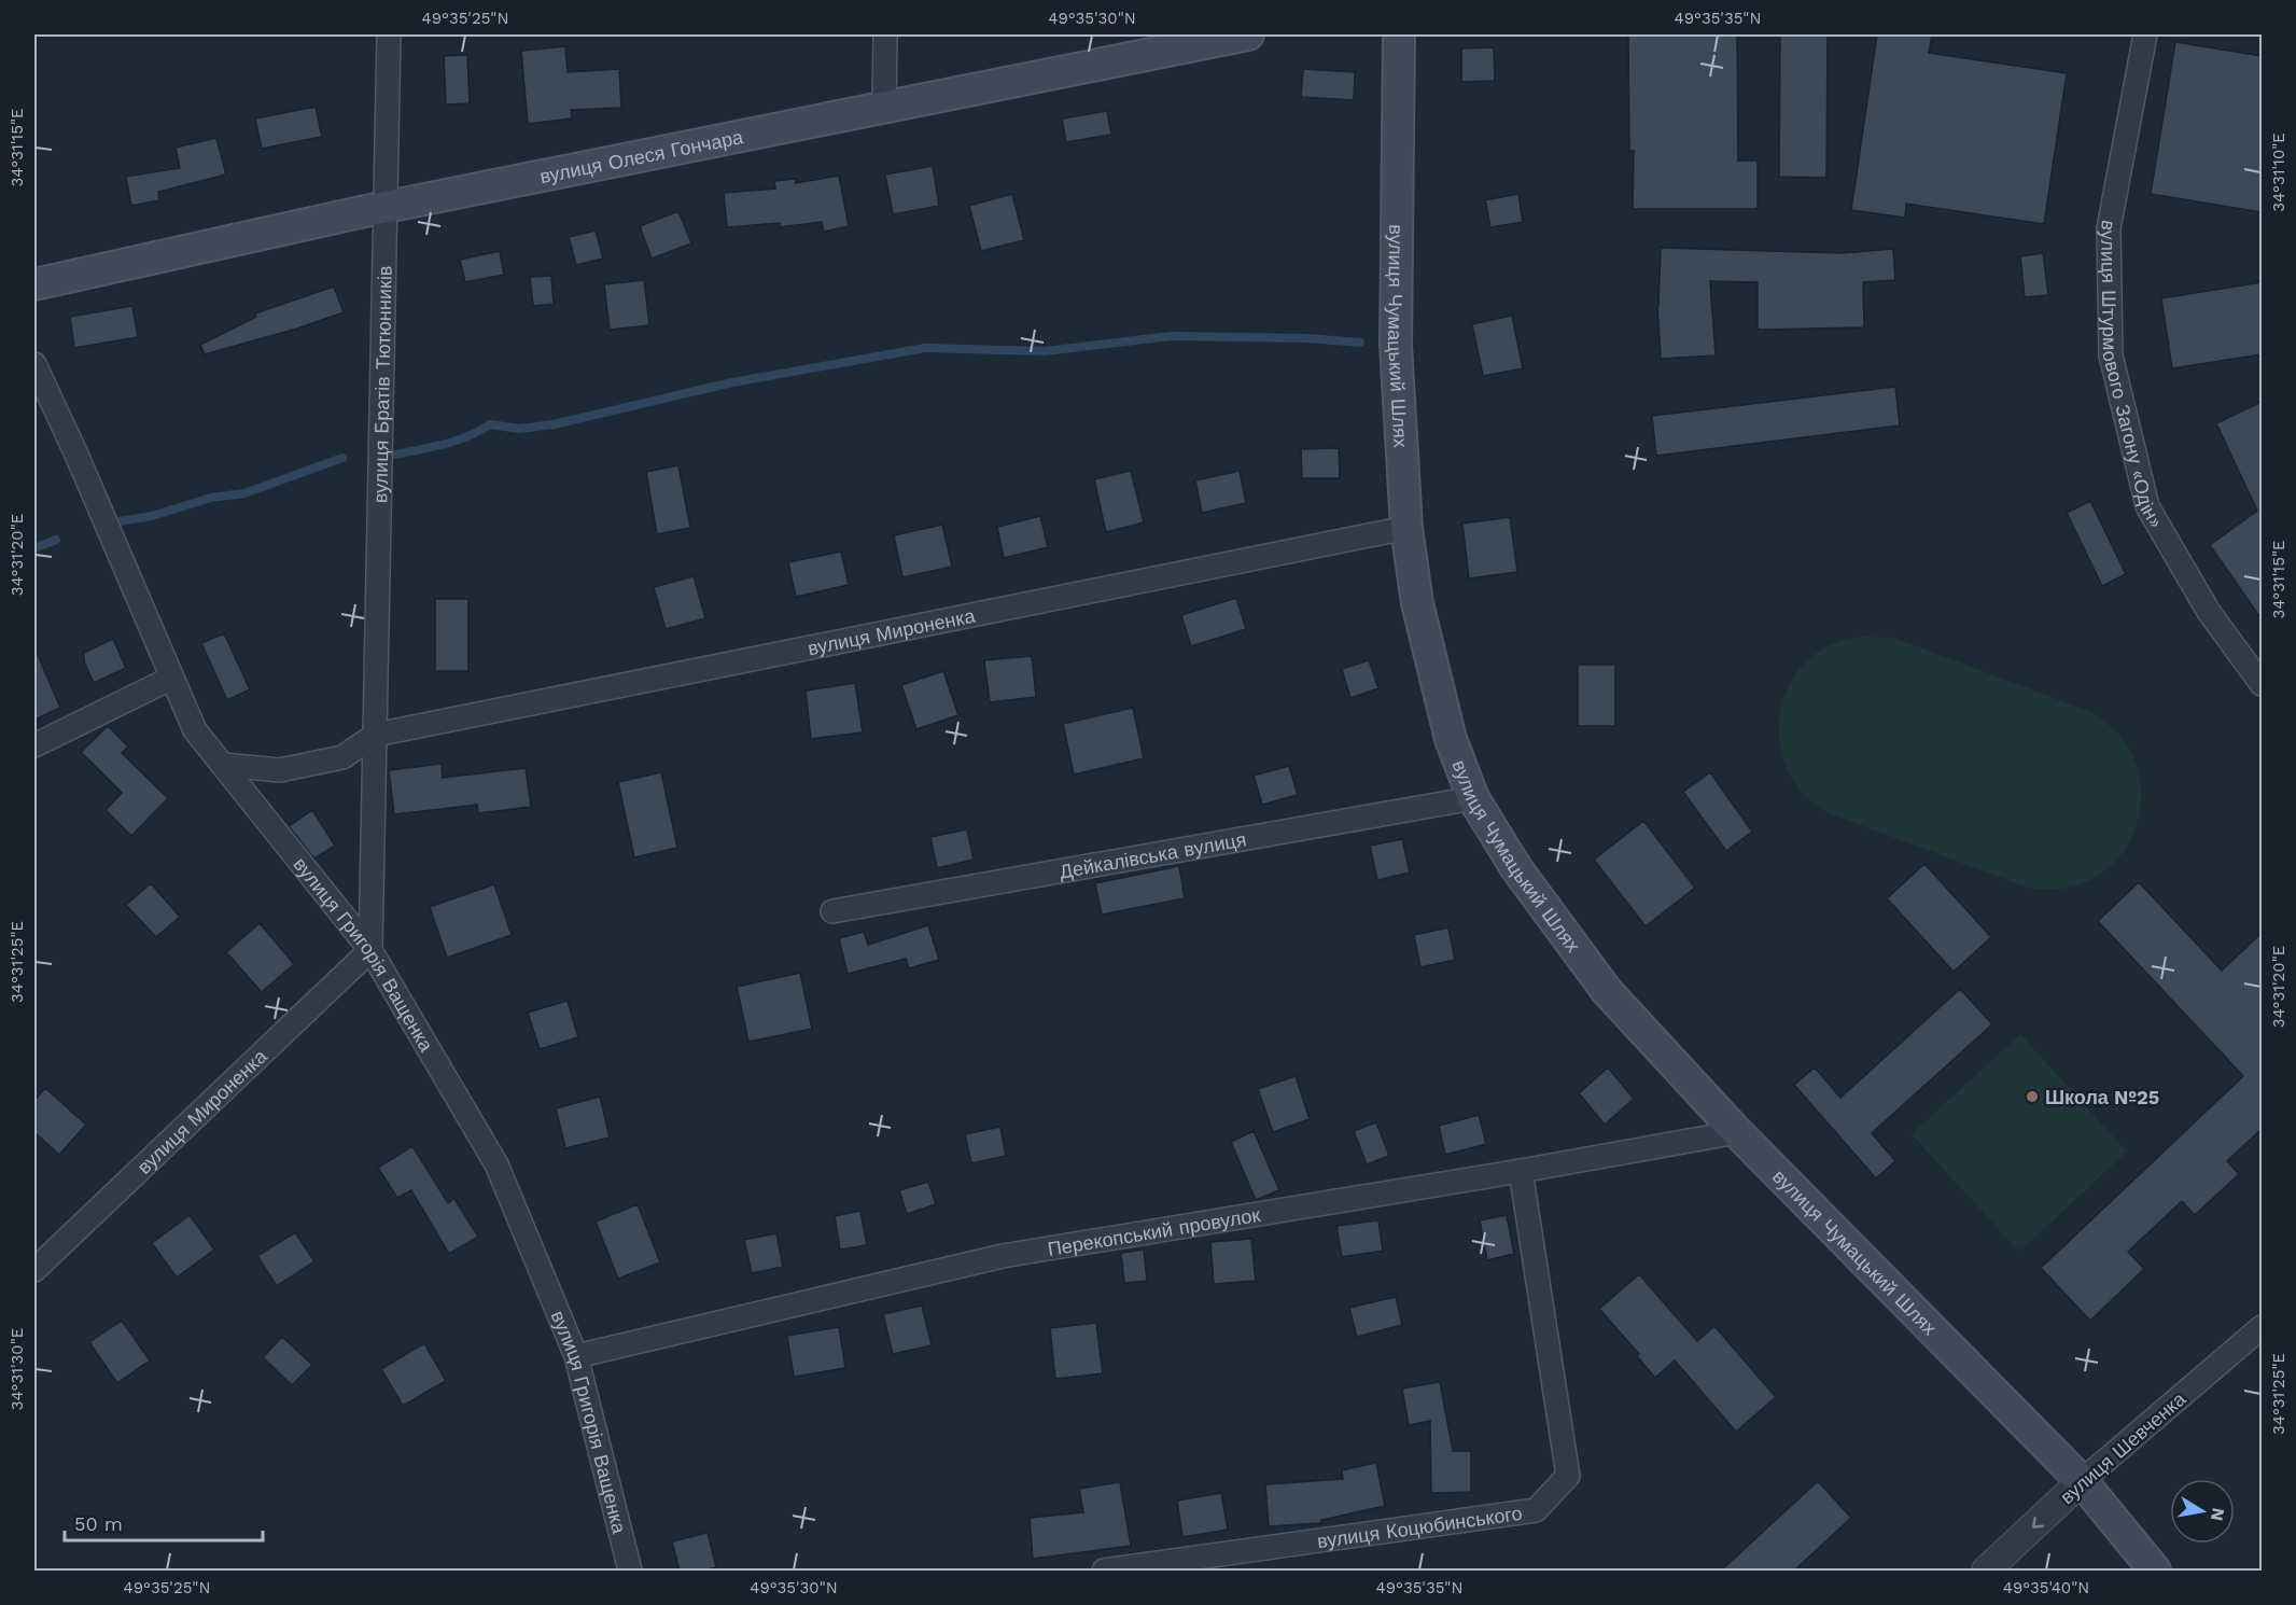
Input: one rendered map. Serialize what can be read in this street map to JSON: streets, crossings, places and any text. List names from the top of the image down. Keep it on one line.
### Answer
{"streets":{"main road":["вулиця Олеся Гончара","вулиця Чумацький Шлях"],"street":["вулиця Штурмового Загону «Одін»","вулиця Братів Тютюнників","вулиця Мироненка","Дейкалівська вулиця","вулиця Григорія Ващенка","Перекопський провулок","вулиця Шевченка","вулиця Коцюбинського"]},"crossings":[["вулиця Олеся Гончара","вулиця Братів Тютюнників"],["вулиця Чумацький Шлях","вулиця Мироненка"],["вулиця Чумацький Шлях","Дейкалівська вулиця"],["вулиця Чумацький Шлях","Перекопський провулок"],["вулиця Чумацький Шлях","вулиця Шевченка"],["вулиця Братів Тютюнників","вулиця Мироненка"],["вулиця Братів Тютюнників","вулиця Григорія Ващенка"],["вулиця Мироненка","вулиця Григорія Ващенка"],["вулиця Григорія Ващенка","Перекопський провулок"],["Перекопський провулок","вулиця Коцюбинського"]],"one_way":["вулиця Шевченка"],"places":["Школа №25"],"scale_bar":"50 m","north":"right","coordinates":["49°35'25\"N","49°35'30\"N","49°35'35\"N","34°31'15\"E","34°31'10\"E","34°31'20\"E","34°31'25\"E","34°31'30\"E","49°35'40\"N"]}
